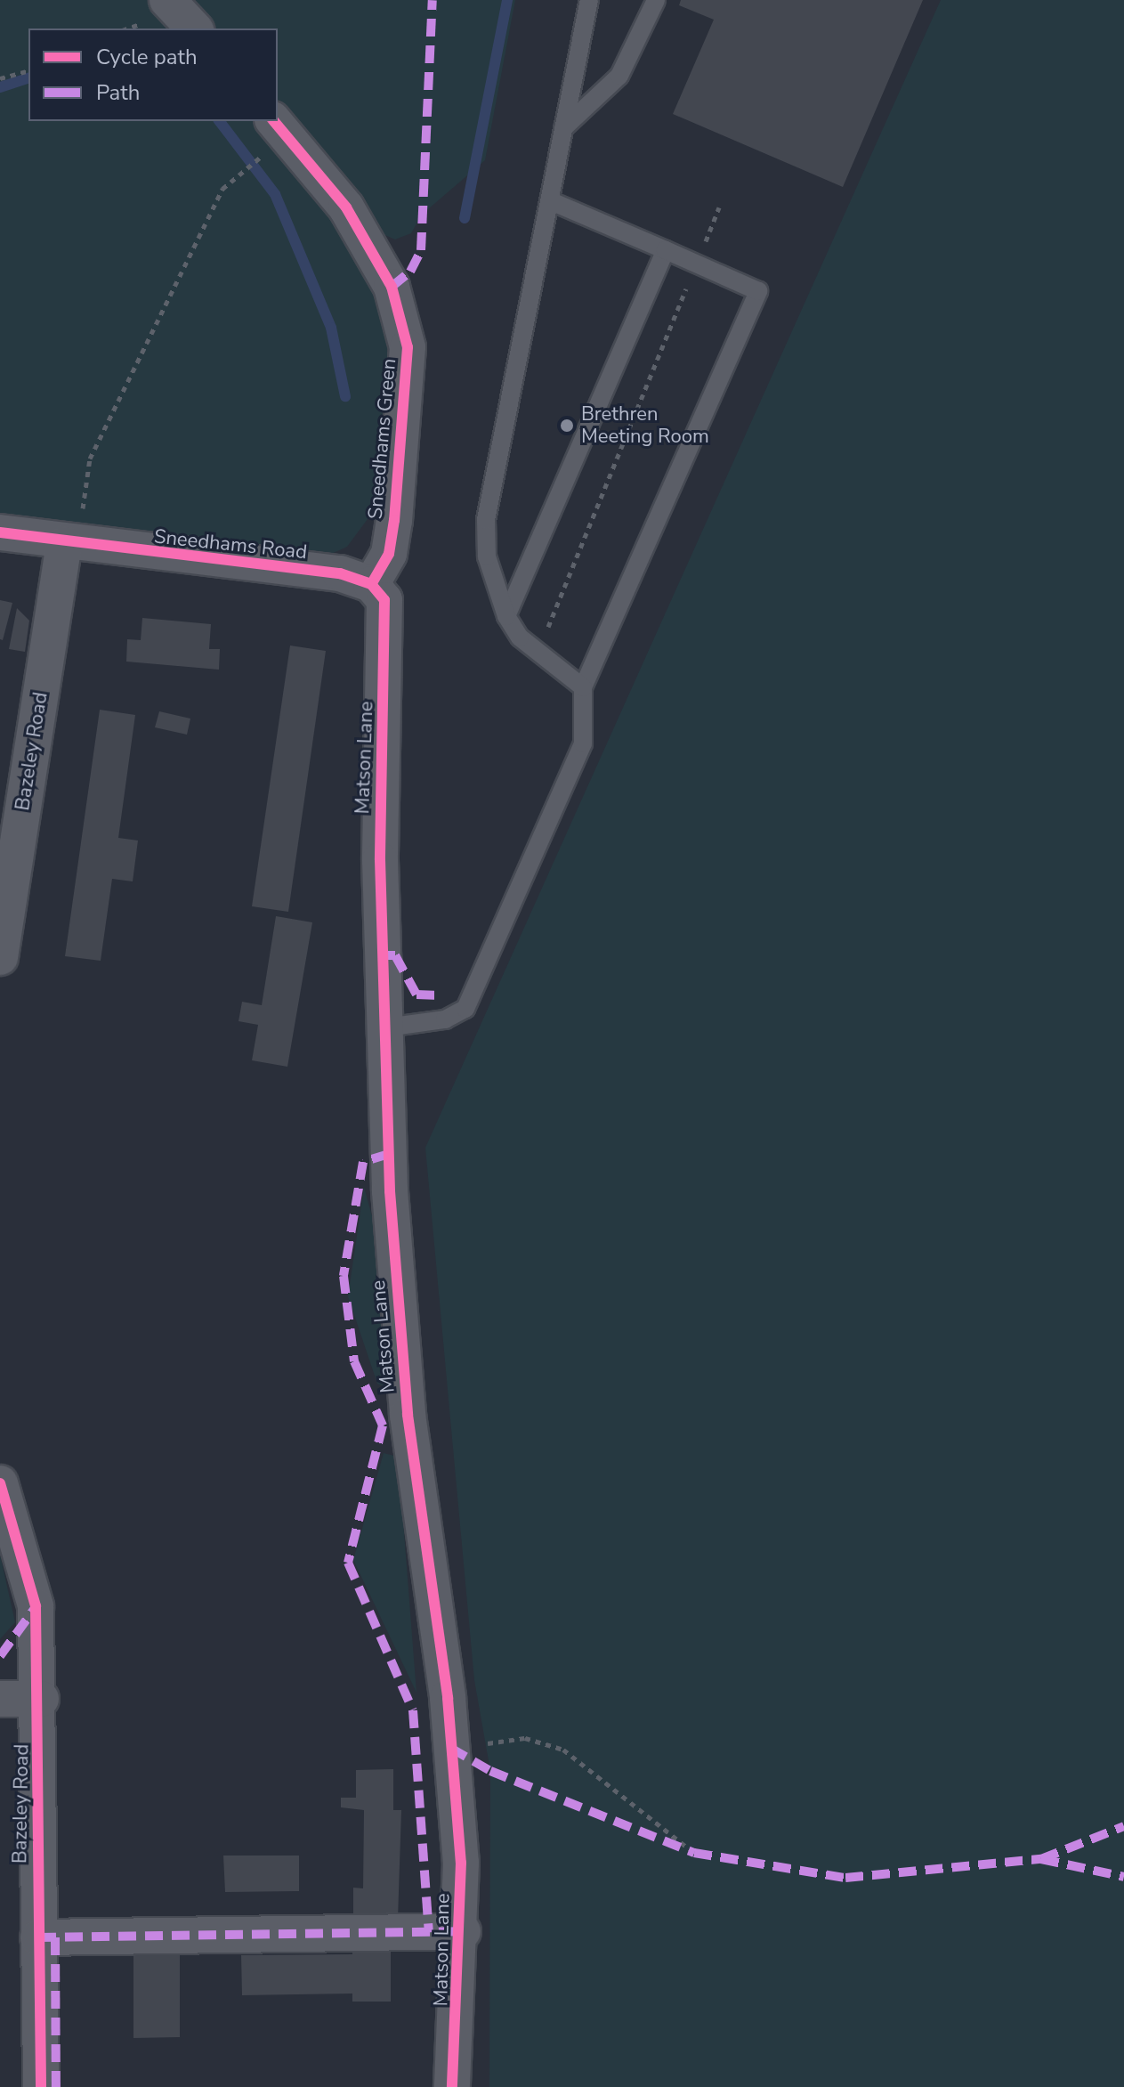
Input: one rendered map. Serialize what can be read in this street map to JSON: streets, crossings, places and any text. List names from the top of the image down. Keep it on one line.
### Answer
{"streets":{"street":["Sneedhams Green","Sneedhams Road","Bazeley Road","Matson Lane"]},"crossings":[["Sneedhams Green","Sneedhams Road"],["Sneedhams Green","Matson Lane"],["Sneedhams Road","Bazeley Road"],["Sneedhams Road","Matson Lane"]],"places":["Brethren Meeting Room"],"legend":["Cycle path","Path"]}
